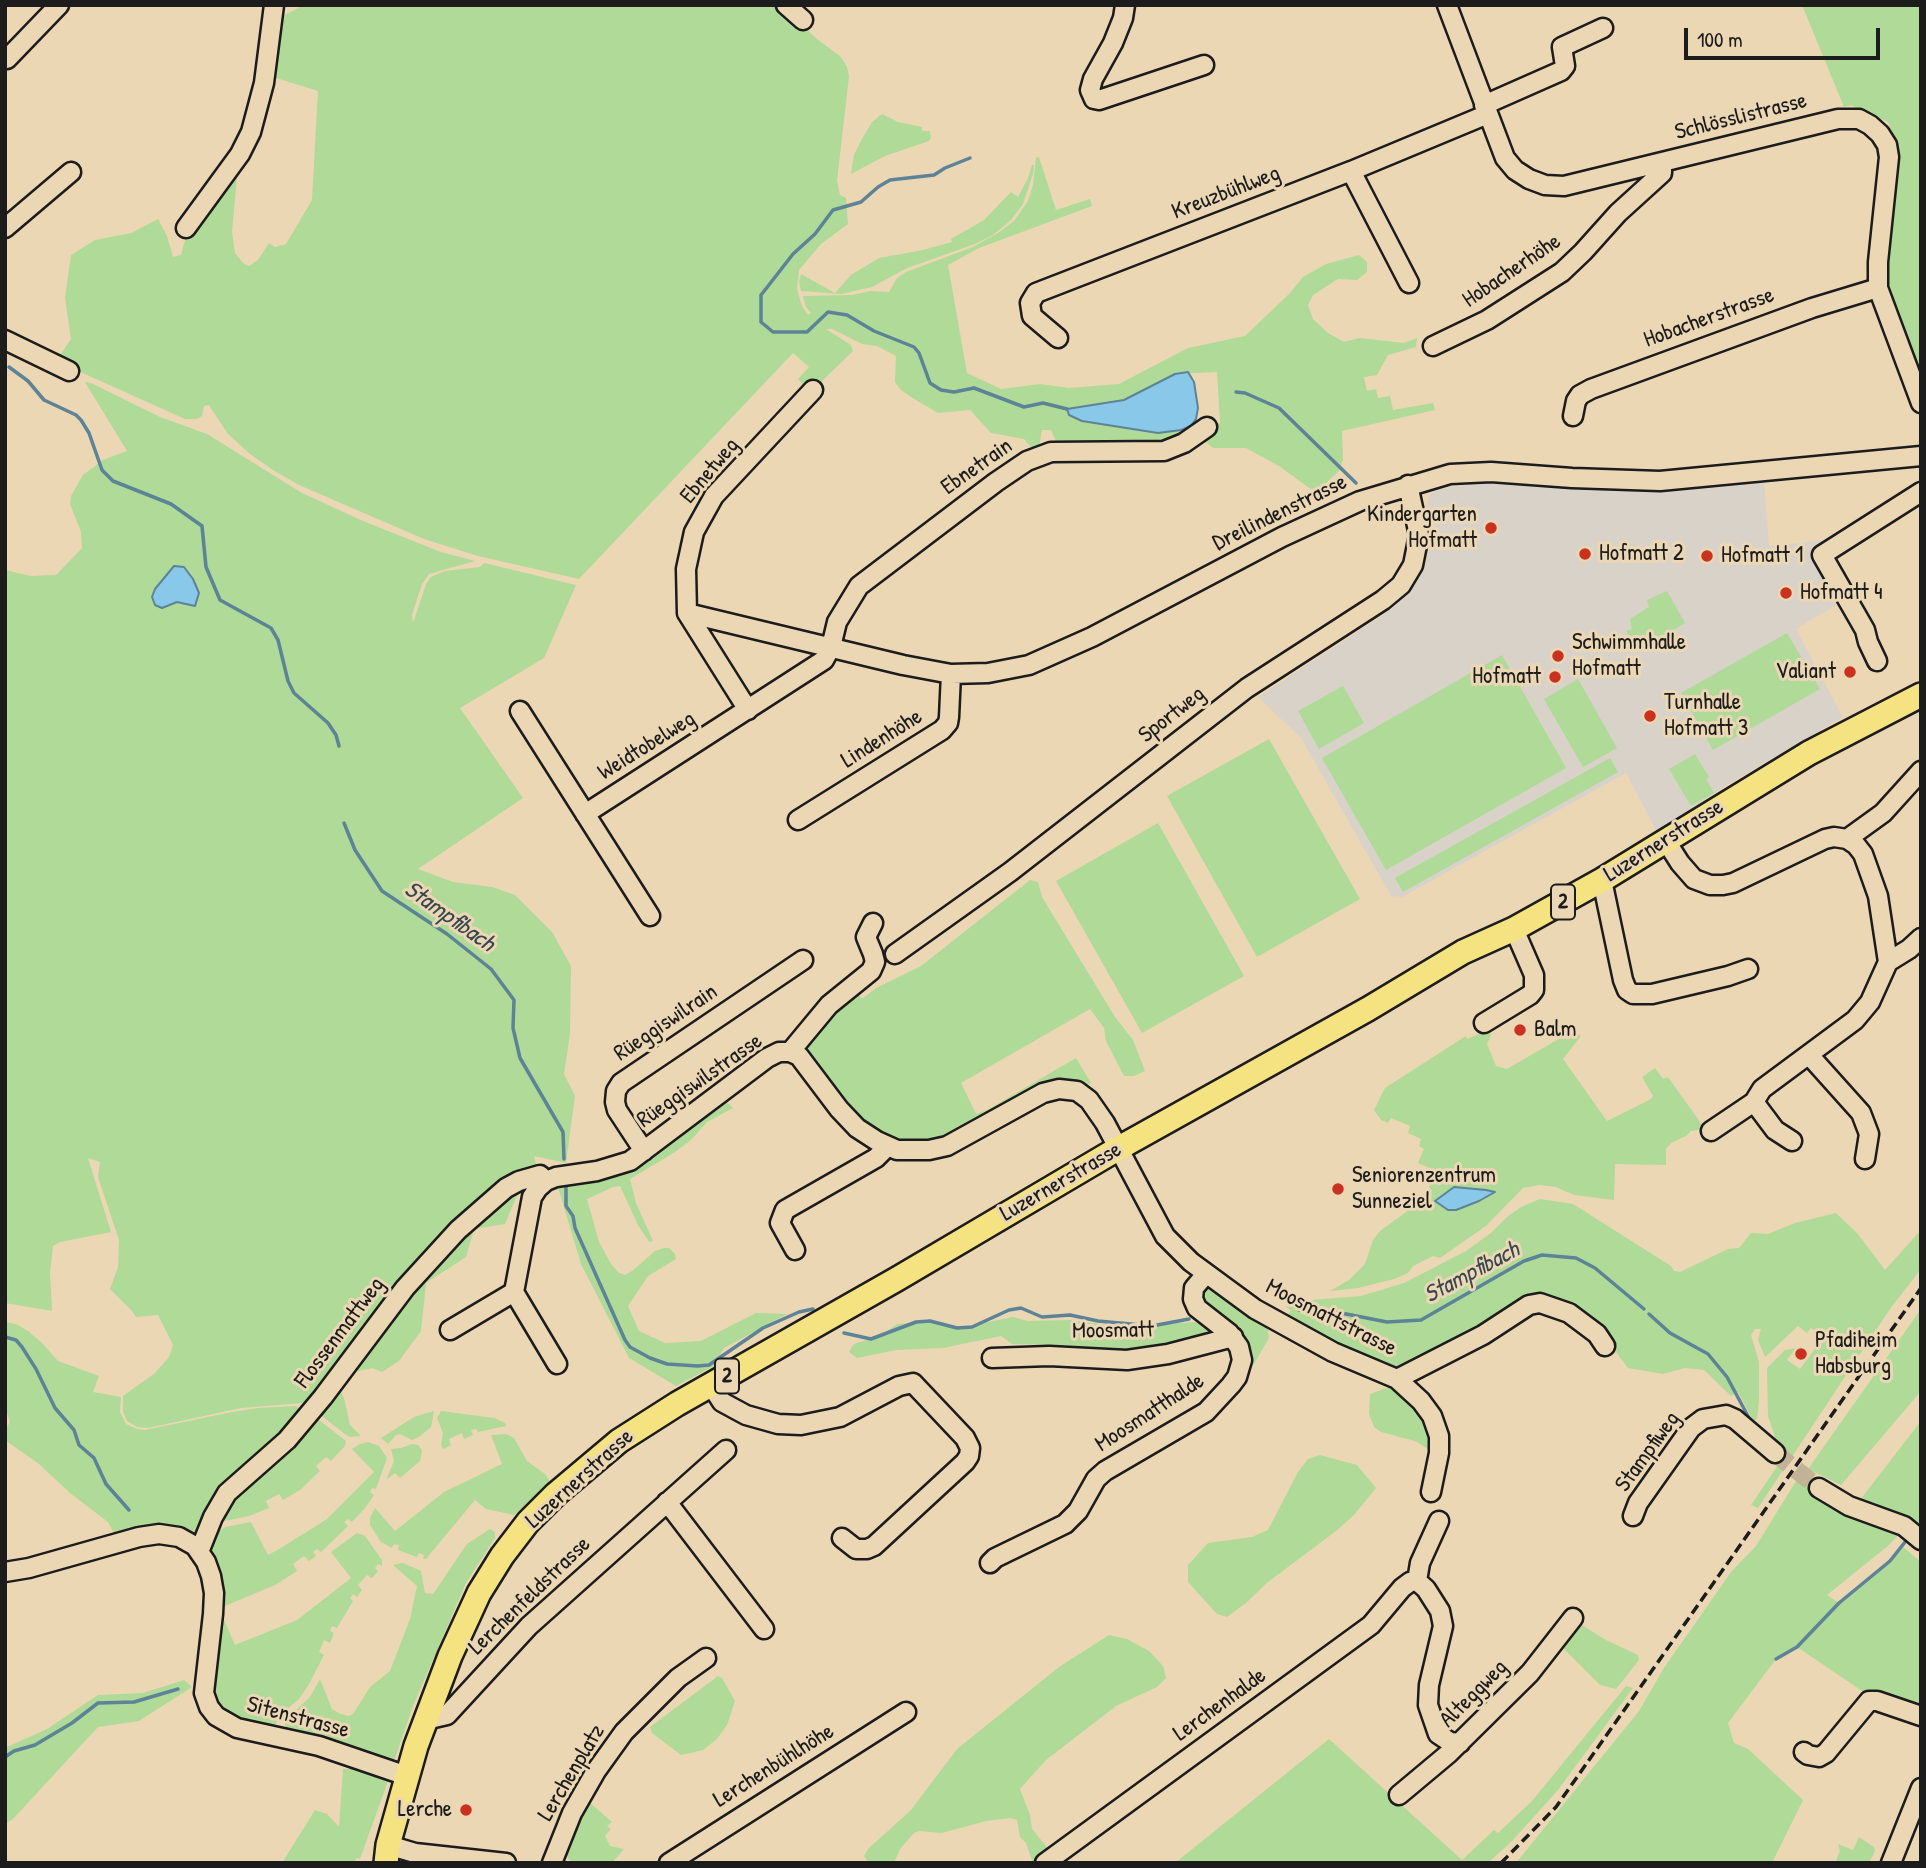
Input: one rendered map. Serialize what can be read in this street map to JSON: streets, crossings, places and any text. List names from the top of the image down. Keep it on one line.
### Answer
{"streets":{"main road":["Luzernerstrasse","2"],"street":["Schlösslistrasse","Kreuzbühlweg","Hobacherhöhe","Hobacherstrasse","Ebnetrain","Ebnetweg","Dreilindenstrasse","Sportweg","Lindenhöhe","Weidtobelweg","Rüeggiswilrain","Rüeggiswilstrasse","Moosmattstrasse","Moosmatt","Flossenmattweg","Moosmatthalde","Stampfiweg","Lerchenfeldstrasse","Alteggweg","Lerchenhalde","Sitenstrasse","Lerchenbühlhöhe","Lerchenplatz"]},"crossings":[["Schlösslistrasse","Kreuzbühlweg"],["Schlösslistrasse","Hobacherhöhe"],["Schlösslistrasse","Hobacherstrasse"],["Ebnetrain","Dreilindenstrasse"],["Ebnetrain","Weidtobelweg"],["Ebnetweg","Dreilindenstrasse"],["Dreilindenstrasse","Sportweg"],["Dreilindenstrasse","Lindenhöhe"],["Dreilindenstrasse","Weidtobelweg"],["Luzernerstrasse","Rüeggiswilstrasse"],["Luzernerstrasse","Moosmattstrasse"],["Luzernerstrasse","Lerchenfeldstrasse"],["Luzernerstrasse","Sitenstrasse"],["Rüeggiswilrain","Rüeggiswilstrasse"],["Rüeggiswilstrasse","Moosmattstrasse"],["Rüeggiswilstrasse","Flossenmattweg"],["Moosmatt","Moosmatthalde"],["Flossenmattweg","Sitenstrasse"]],"water":["Stampfibach"],"places":["Kindergarten Hofmatt","Hofmatt 2","Hofmatt 1","Hofmatt 4","Schwimmhalle Hofmatt","Valiant","Hofmatt","Turnhalle Hofmatt 3","Balm","Seniorenzentrum Sunneziel","Pfadiheim Habsburg","Lerche"],"scale_bar":"100 m"}
